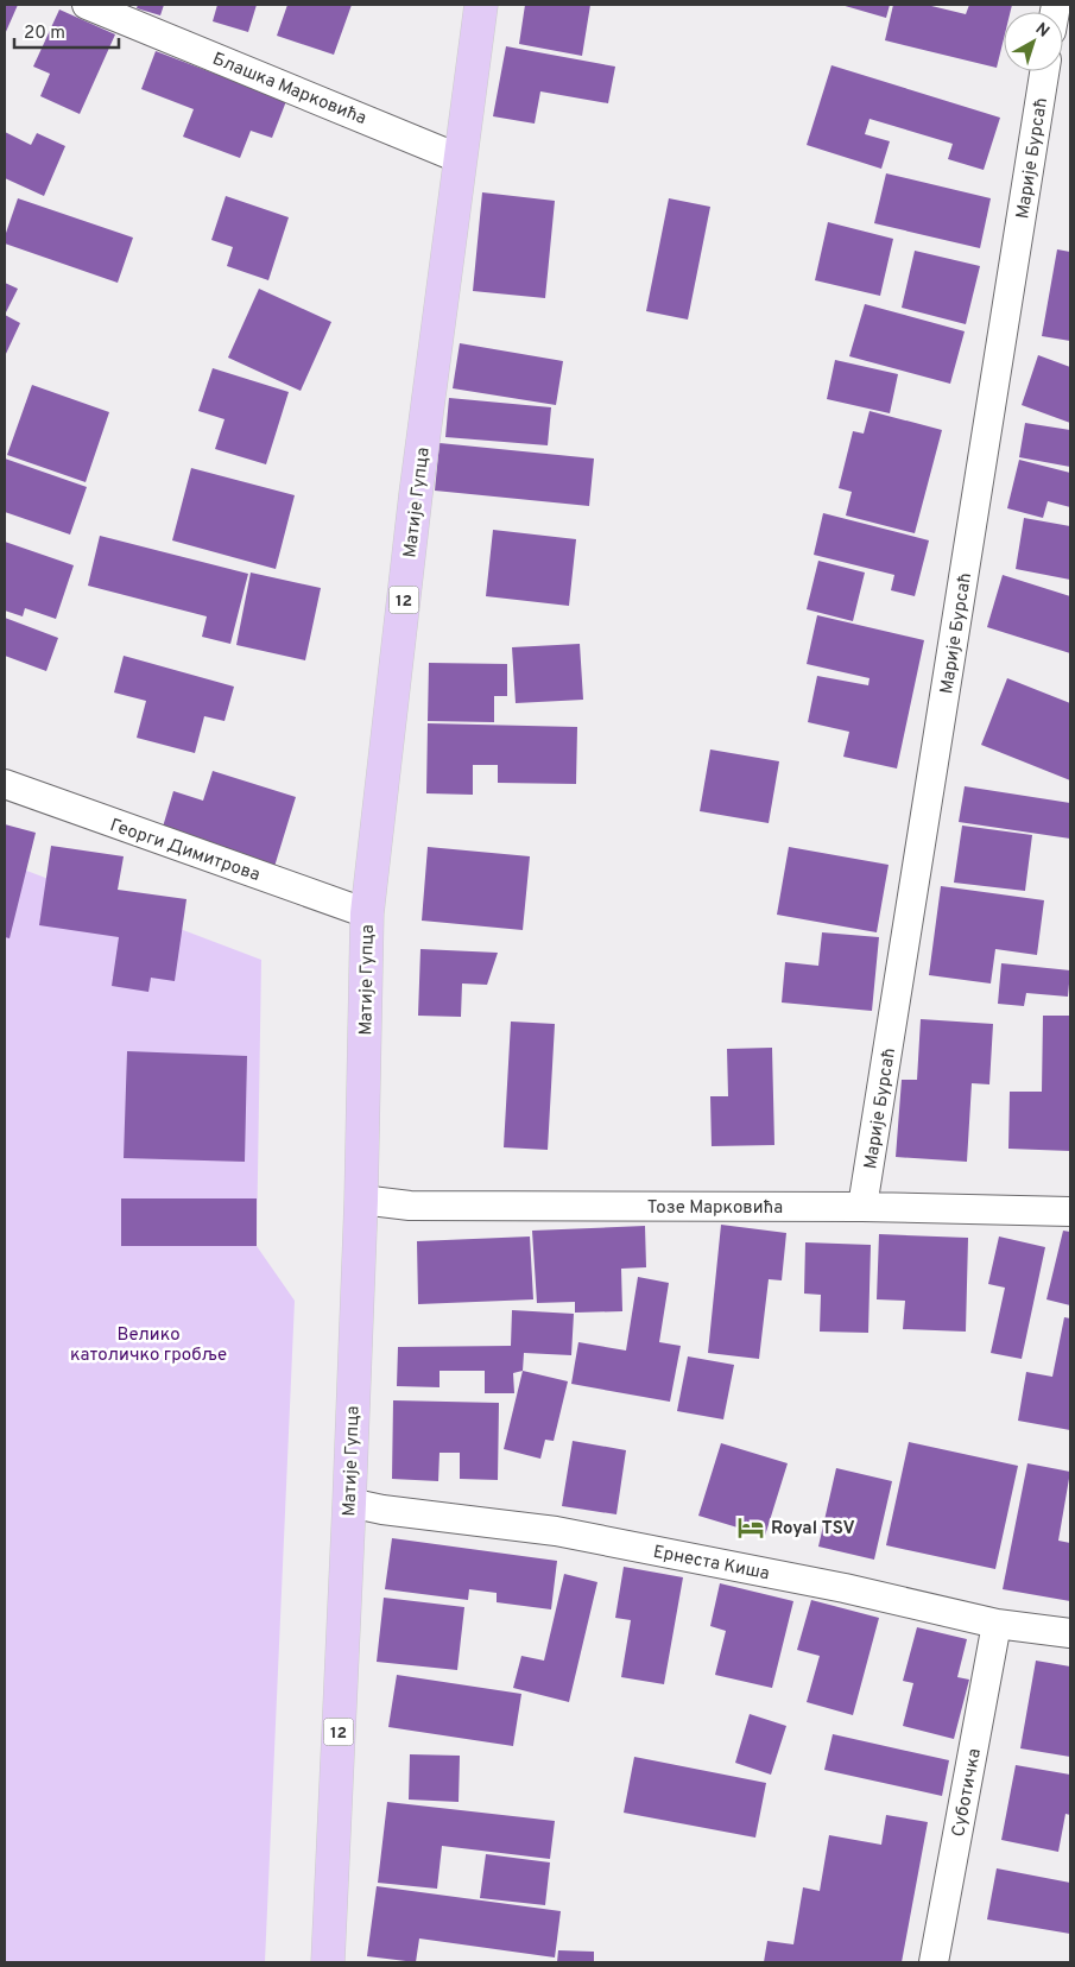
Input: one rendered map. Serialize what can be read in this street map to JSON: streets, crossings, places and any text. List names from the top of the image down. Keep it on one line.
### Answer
{"streets":{"main road":["Матије Гупца","12"],"street":["Блашка Марковића","Марије Бурсаћ","Георги Димитрова","Тозе Марковића","Ернеста Киша","Суботичка"]},"crossings":[["Блашка Марковића","Матије Гупца"],["Марије Бурсаћ","Тозе Марковића"],["Матије Гупца","Георги Димитрова"],["Матије Гупца","Тозе Марковића"],["Матије Гупца","Ернеста Киша"],["Ернеста Киша","Суботичка"]],"parks":["Велико католичко гробље"],"places":{"hotel":["Royal TSV"]},"scale_bar":"20 m","north":"top right"}
